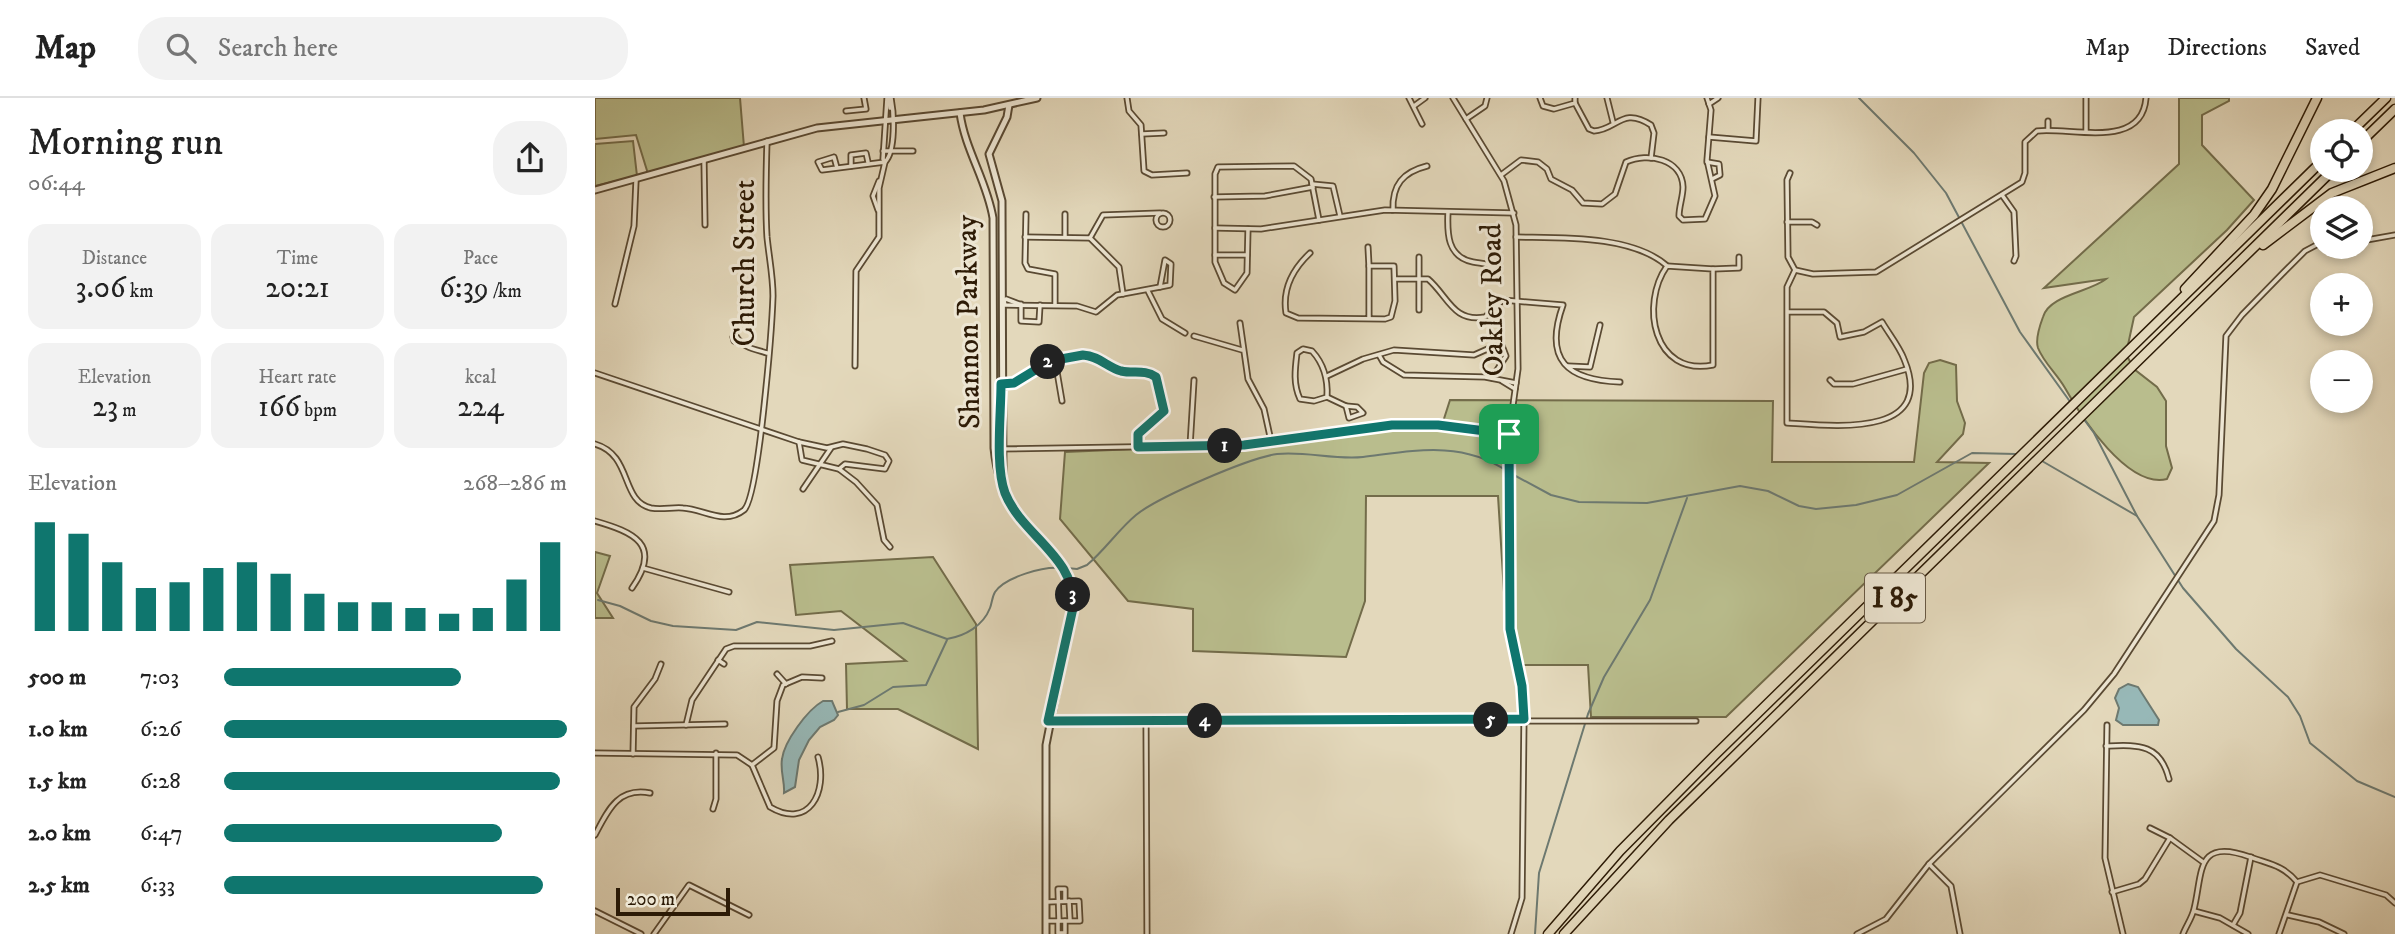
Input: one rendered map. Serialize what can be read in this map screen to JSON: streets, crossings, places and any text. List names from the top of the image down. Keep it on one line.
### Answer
{"streets":{"highway":["I 85"],"street":["Church Street","Oakley Road","Shannon Parkway"]},"scale_bar":"200 m","page":{"header":"Map","search":"Search here","nav":["Map","Directions","Saved"],"heading":["Morning run","06:44"],"map_buttons":["+","−"],"stats":[["Distance","3.06 km"],["Time","20:21"],["Pace","6:39 /km"],["Elevation","23 m"],["Heart rate","166 bpm"],["kcal","224"]],"pins":["2","1","3","5","4"],"chart":["Elevation","268–286 m"],"list":[{"name":"500 m","note":"7:03"},{"name":"1.0 km","note":"6:26"},{"name":"1.5 km","note":"6:28"},{"name":"2.0 km","note":"6:47"},{"name":"2.5 km","note":"6:33"}],"scale":"200 m"}}
